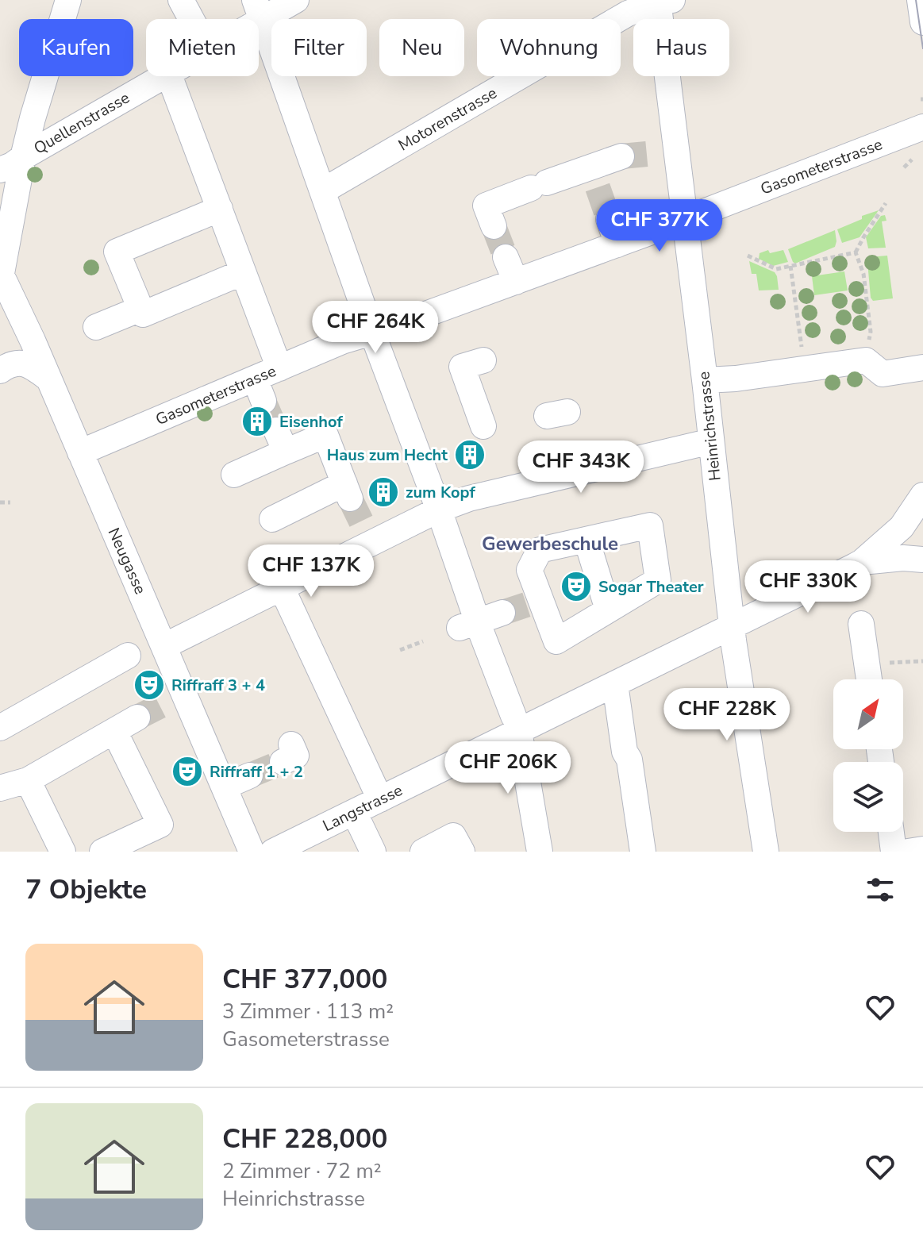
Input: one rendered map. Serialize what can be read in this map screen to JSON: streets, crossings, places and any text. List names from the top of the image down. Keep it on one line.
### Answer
{"streets":{"street":["Motorenstrasse","Quellenstrasse","Gasometerstrasse","Heinrichstrasse","Neugasse","Langstrasse"]},"crossings":[["Motorenstrasse","Heinrichstrasse"],["Gasometerstrasse","Heinrichstrasse"],["Gasometerstrasse","Neugasse"],["Heinrichstrasse","Langstrasse"]],"districts":["Gewerbeschule"],"places":{"building":["Eisenhof","Haus zum Hecht","zum Kopf"],"theatre":["Sogar Theater","Riffraff 3 + 4","Riffraff 1 + 2"]},"north":"top right","page":{"chip":["Kaufen","Mieten","Filter","Neu","Wohnung","Haus"],"price":["CHF 377K","CHF 264K","CHF 343K","CHF 137K","CHF 330K","CHF 228K","CHF 206K"],"heading":"7 Objekte","list":[{"name":"CHF 377,000","note":"3 Zimmer · 113 m² · Gasometerstrasse"},{"name":"CHF 228,000","note":"2 Zimmer · 72 m² · Heinrichstrasse"}]}}
